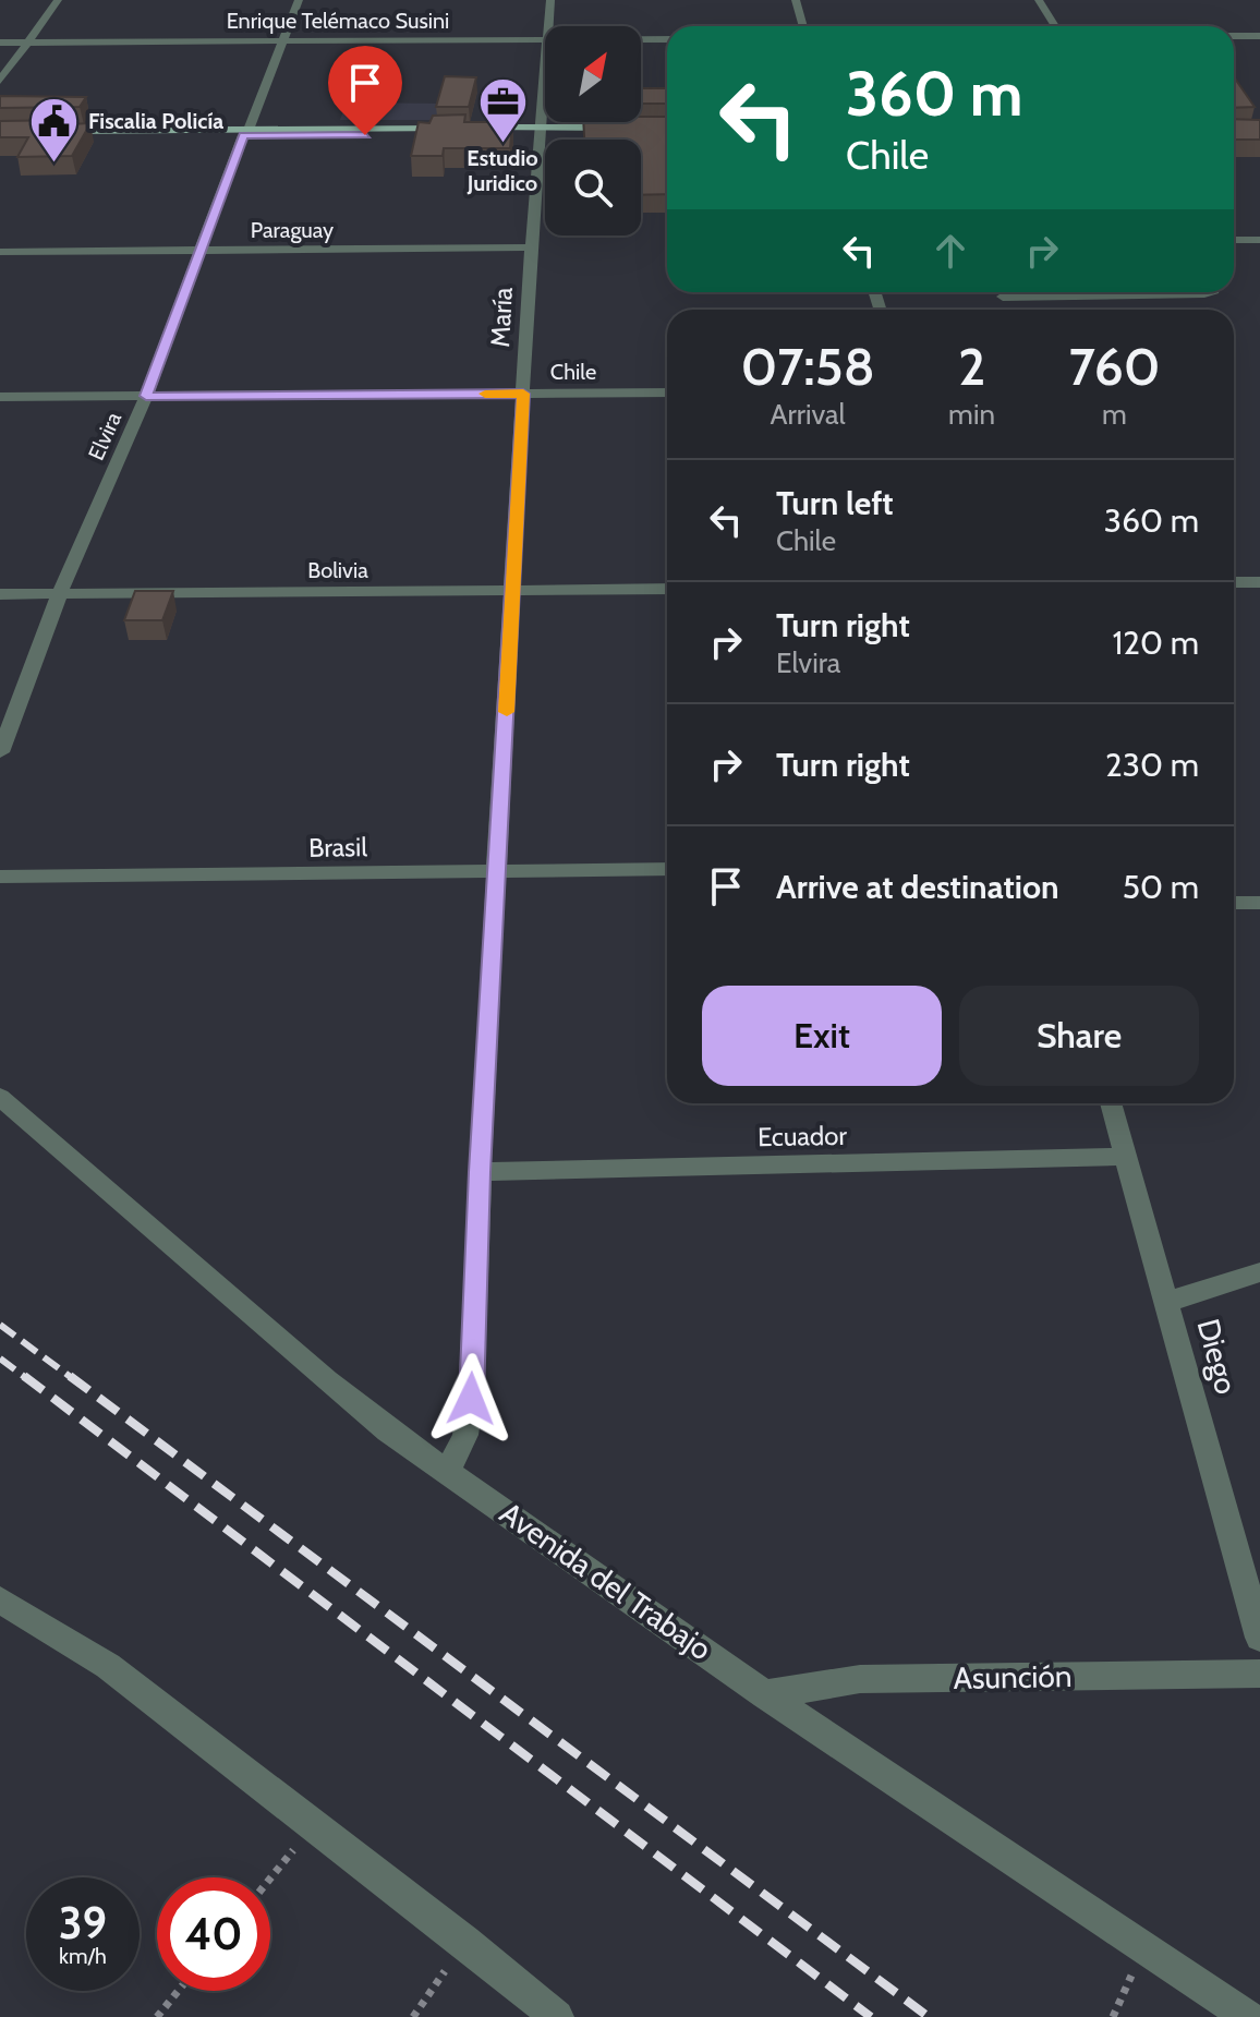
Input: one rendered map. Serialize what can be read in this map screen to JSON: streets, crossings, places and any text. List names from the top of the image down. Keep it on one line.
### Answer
{"streets":{"street":["Enrique Telémaco Susini","Paraguay","María","Chile","Elvira","Bolivia","Brasil","Ecuador","Diego","Avenida del Trabajo","Asunción"]},"crossings":[["Enrique Telémaco Susini","Elvira"],["Paraguay","María"],["Paraguay","Elvira"],["María","Chile"],["María","Bolivia"],["María","Brasil"],["María","Ecuador"],["María","Avenida del Trabajo"],["Chile","Elvira"],["Elvira","Bolivia"],["Ecuador","Diego"],["Avenida del Trabajo","Asunción"]],"places":{"office":["Estudio Juridico"],"public building":["Fiscalia Policía"]},"north":"top right","page":{"turn":["360 m","Chile"],"eta":["07:58","Arrival","2","min","760","m"],"list":[{"name":"Turn left","note":"Chile","value":"360 m"},{"name":"Turn right","note":"Elvira","value":"120 m"},{"name":"Turn right","value":"230 m"},{"name":"Arrive at destination","value":"50 m"}],"buttons":["Exit","Share"],"speed":"39 km/h","limit":"40"}}
